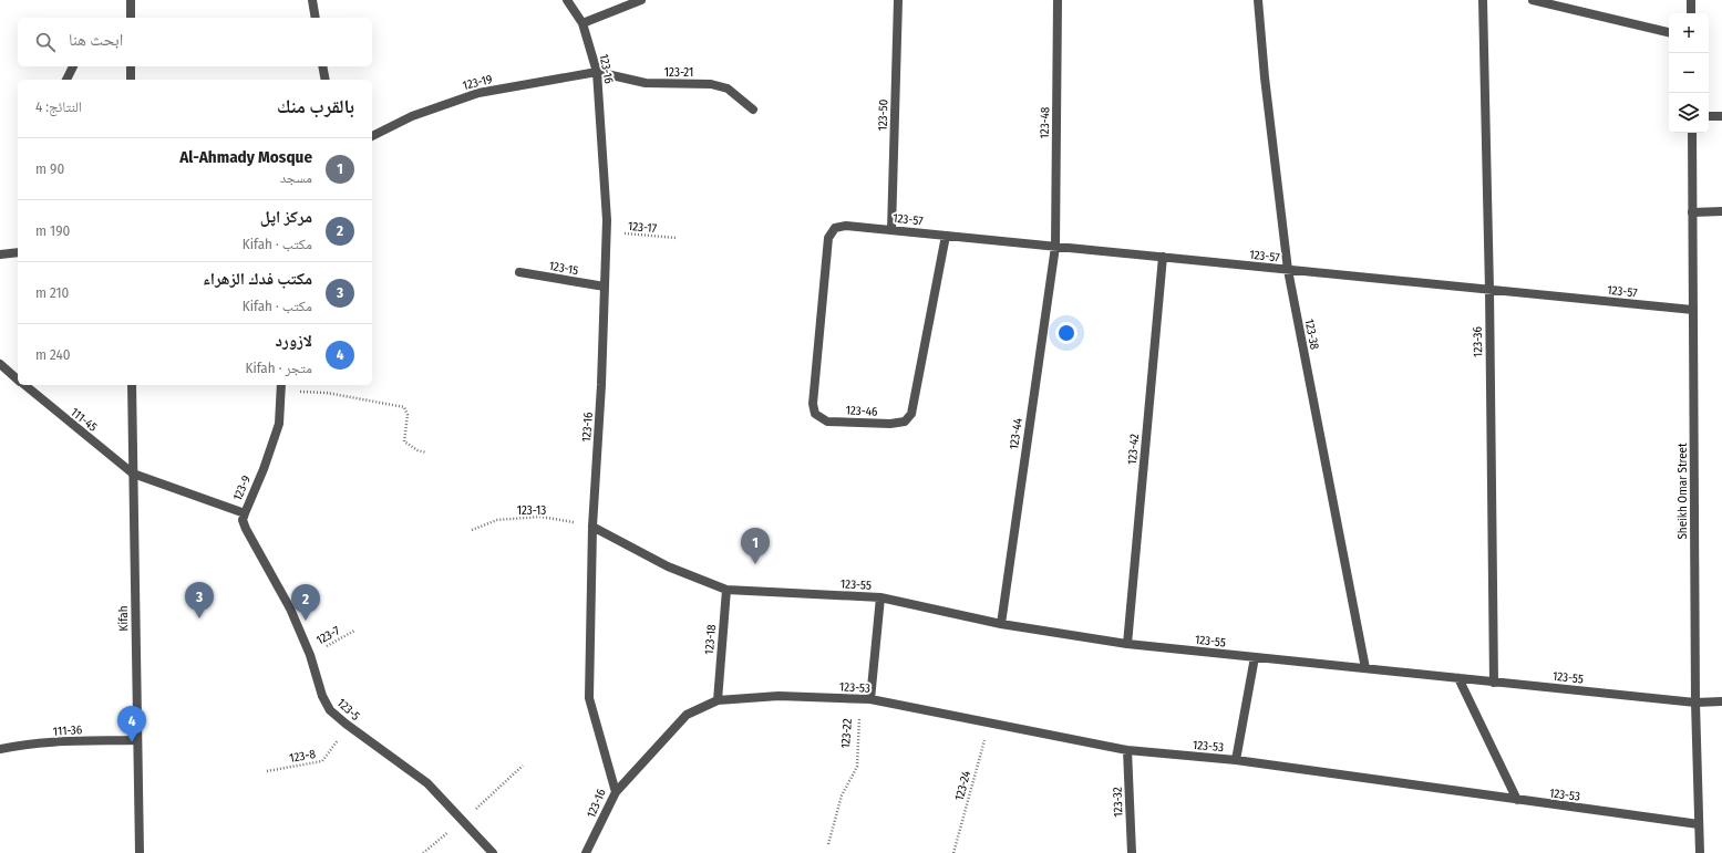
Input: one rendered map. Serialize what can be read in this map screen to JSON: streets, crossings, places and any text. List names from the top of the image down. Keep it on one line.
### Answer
{"streets":{"street":["123-16","123-21","123-19","123-50","123-48","123-57","123-15","123-38","123-36","123-46","111-45","123-44","123-42","123-9","Sheikh Omar Street","123-55","Kifah","123-18","123-53","123-5","111-36","123-32"],"path":["123-17","123-13","123-7","123-22","123-8","123-24"]},"crossings":[["123-16","123-21"],["123-16","123-19"],["123-16","123-17"],["123-16","123-15"],["123-16","123-13"],["123-21","123-19"],["123-50","123-57"],["123-48","123-57"],["123-48","123-44"],["123-57","123-38"],["123-57","123-36"],["123-57","123-46"],["123-57","123-44"],["123-57","123-42"],["123-57","Sheikh Omar Street"],["123-38","123-55"],["123-36","123-55"],["111-45","123-9"],["111-45","Kifah"],["123-44","123-55"],["123-42","123-55"],["123-9","Kifah"],["123-9","123-5"],["Sheikh Omar Street","123-55"],["Sheikh Omar Street","123-53"],["123-55","123-18"],["Kifah","111-36"],["123-7","123-5"],["123-18","123-53"],["123-53","123-22"],["123-53","123-24"],["123-53","123-32"],["123-5","123-8"]],"page":{"map_buttons":["+","−"],"search":"ابحث هنا","heading":["بالقرب منك","النتائج: 4"],"list":[{"mark":"1","name":"Al-Ahmady Mosque","note":"مسجد","value":"90 m"},{"mark":"2","name":"مركز اپل","note":"مكتب · Kifah","value":"190 m"},{"mark":"3","name":"مكتب فدك الزهراء","note":"مكتب · Kifah","value":"210 m"},{"mark":"4","name":"لازورد","note":"متجر · Kifah","value":"240 m"}],"pins":["1","3","2","4"]}}
